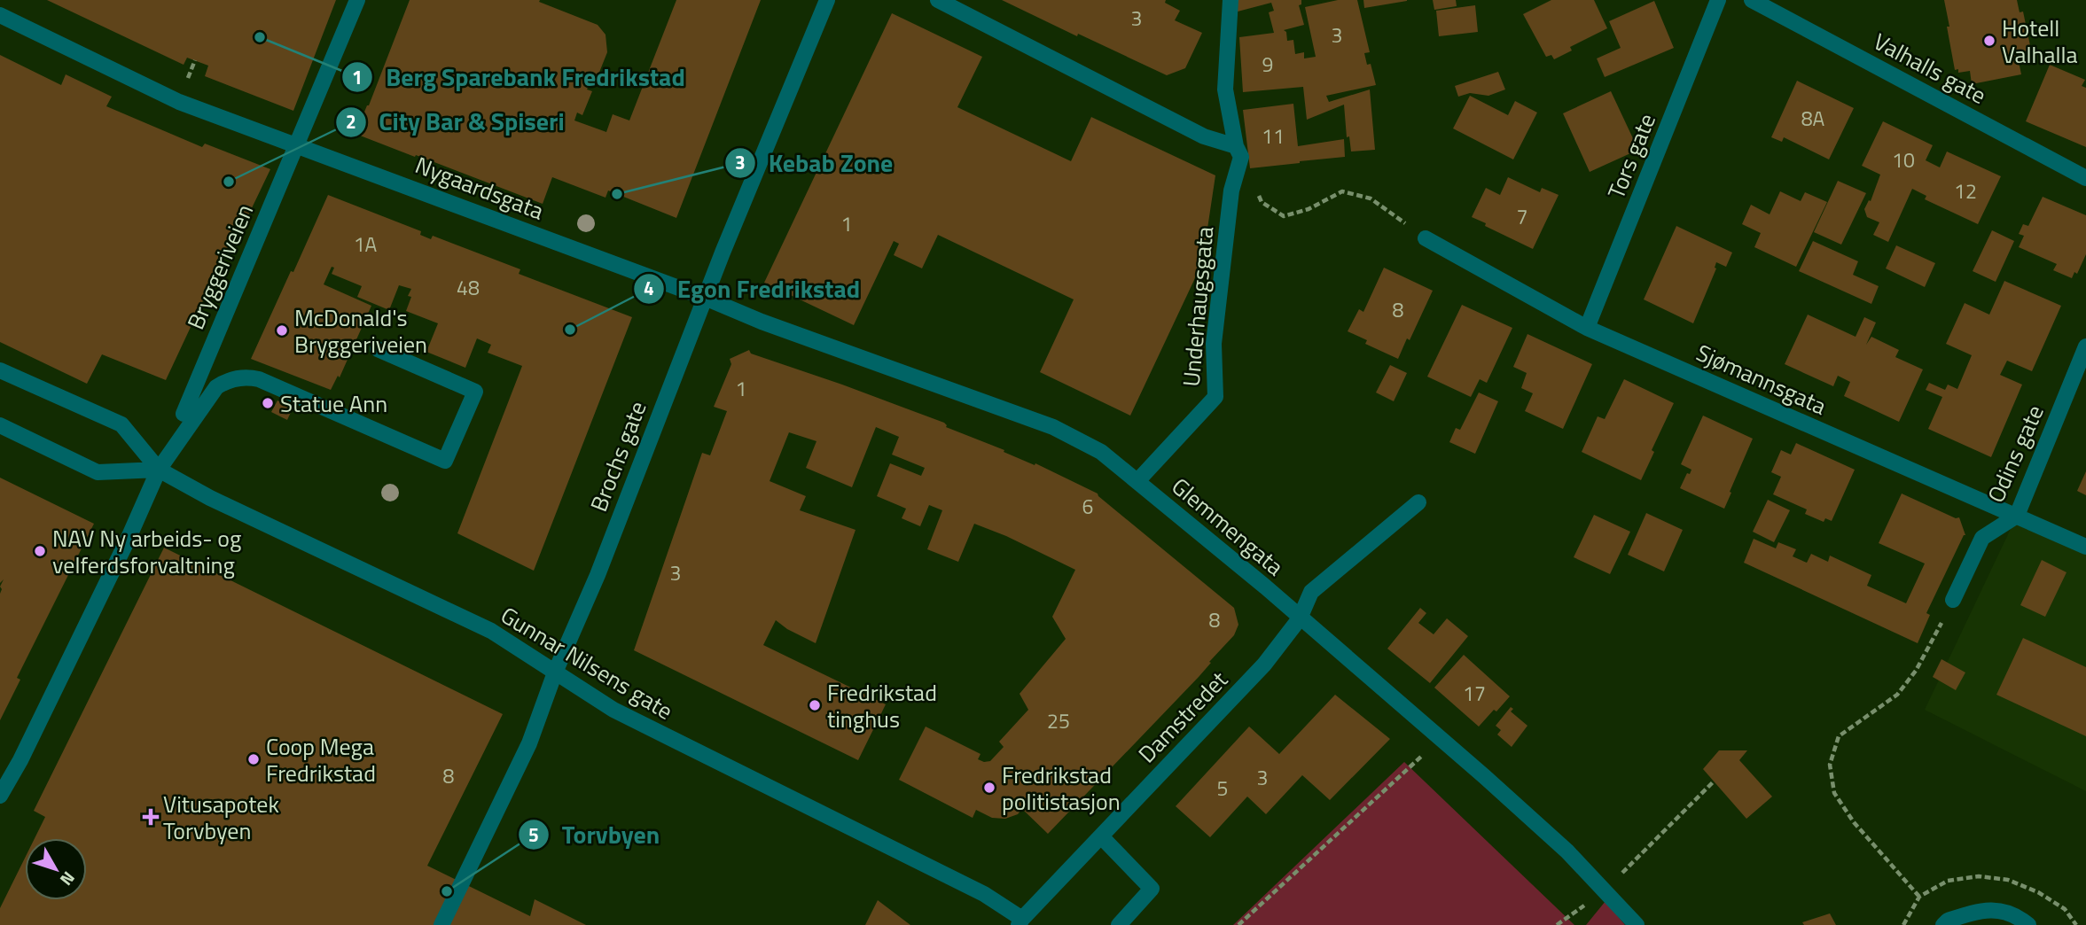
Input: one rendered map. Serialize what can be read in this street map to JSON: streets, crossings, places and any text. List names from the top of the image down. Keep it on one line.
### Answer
{"streets":{"street":["Valhalls gate","Tors gate","Nygaardsgata","Bryggeriveien","Underhaugsgata","Sjømannsgata","Odins gate","Brochs gate","Glemmengata","Gunnar Nilsens gate","Damstredet"]},"crossings":[["Tors gate","Sjømannsgata"],["Nygaardsgata","Bryggeriveien"],["Nygaardsgata","Brochs gate"],["Nygaardsgata","Glemmengata"],["Underhaugsgata","Glemmengata"],["Sjømannsgata","Odins gate"],["Brochs gate","Glemmengata"],["Brochs gate","Gunnar Nilsens gate"],["Glemmengata","Damstredet"],["Gunnar Nilsens gate","Damstredet"]],"places":{"other":["Berg Sparebank Fredrikstad","Hotell Valhalla","City Bar & Spiseri","Kebab Zone","Egon Fredrikstad","McDonald's Bryggeriveien","Statue Ann","NAV Ny arbeids- og velferdsforvaltning","Fredrikstad tinghus","Coop Mega Fredrikstad","Fredrikstad politistasjon","Torvbyen"],"health":["Vitusapotek Torvbyen"]},"house_numbers":["3","3","9","8A","11","10","12","7","1","1A","48","8","1","6","3","8","17","25","8","3","5"],"north":"bottom right"}
